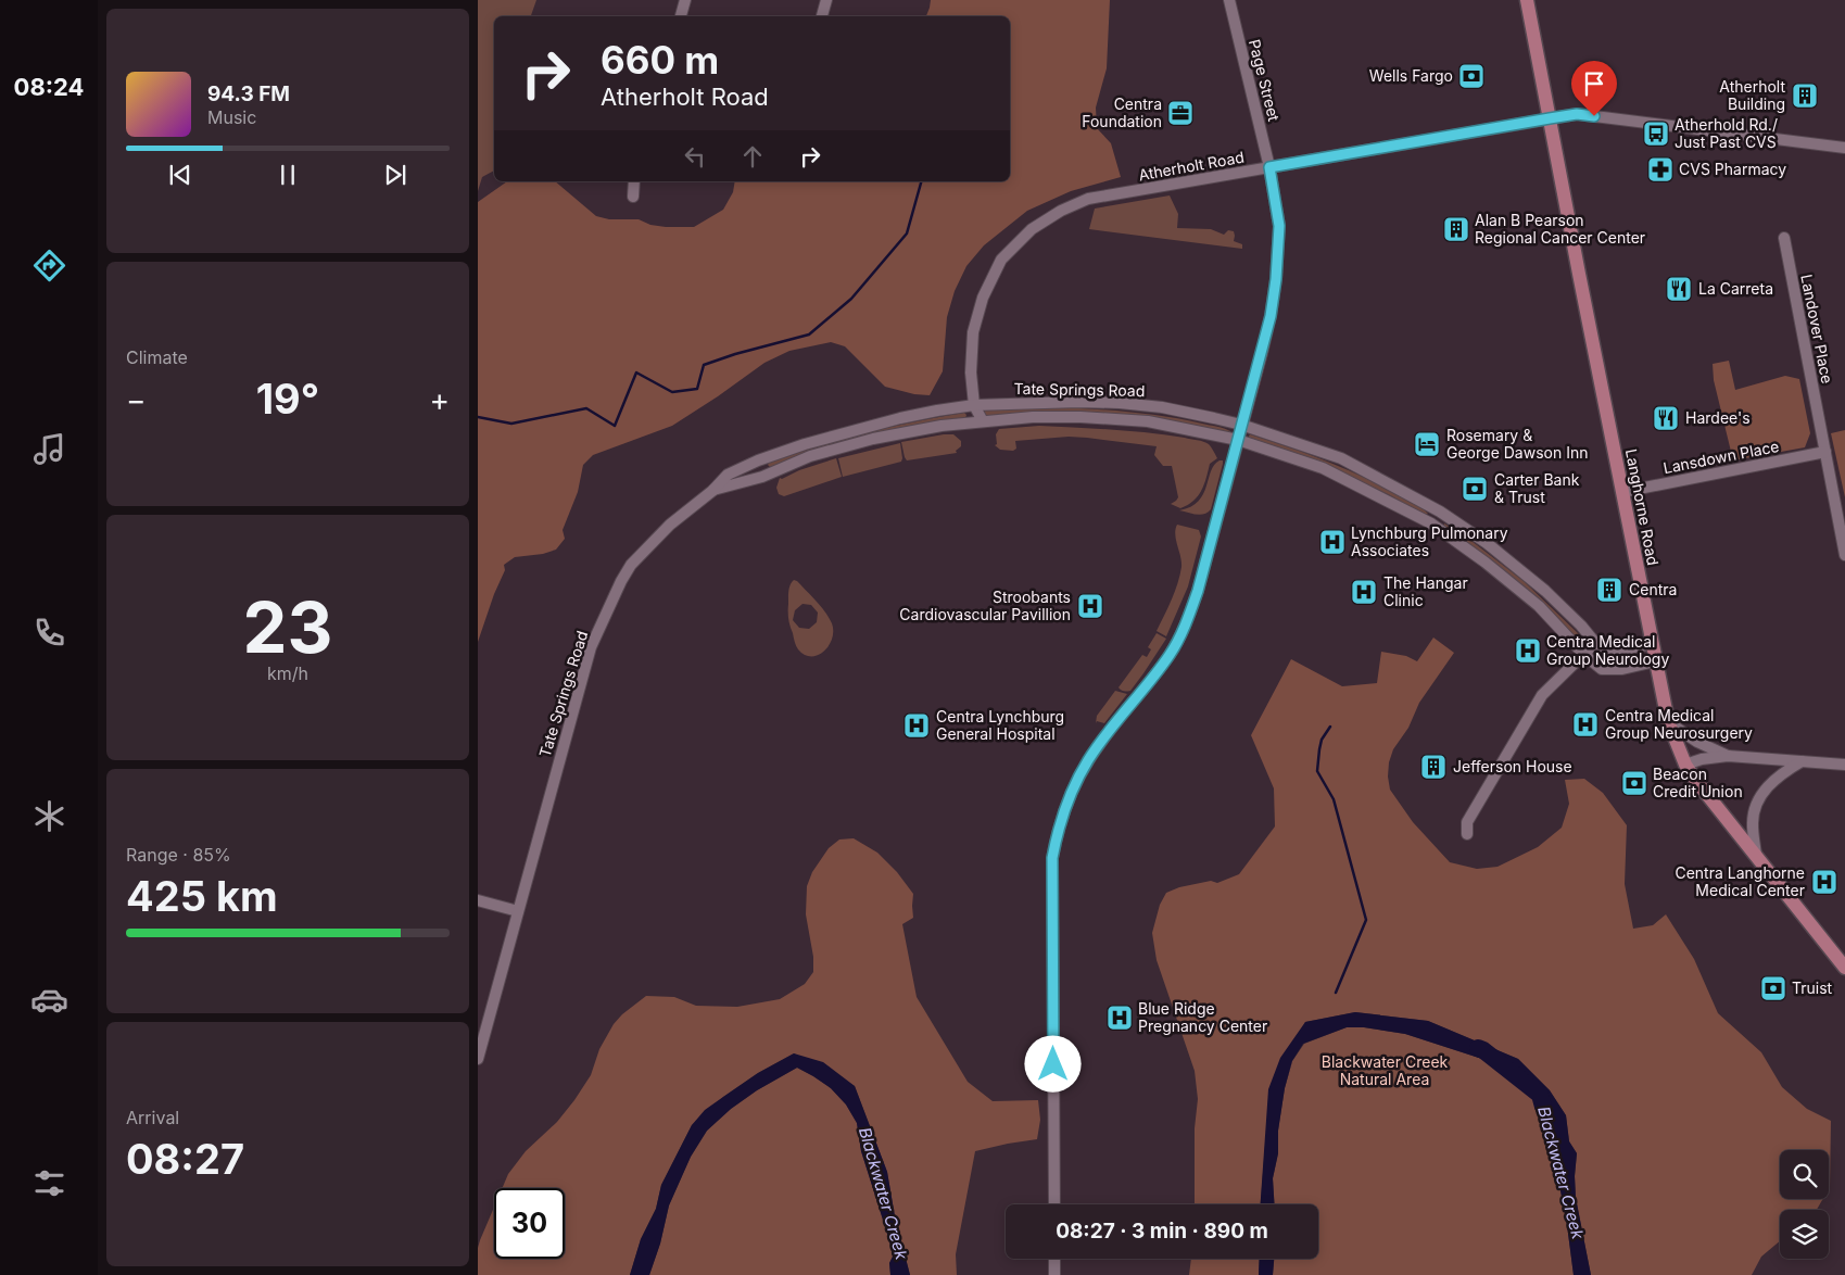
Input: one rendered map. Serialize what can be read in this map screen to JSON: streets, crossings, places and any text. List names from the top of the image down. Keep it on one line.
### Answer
{"streets":{"main road":["Langhorne Road"],"street":["Page Street","Atherholt Road","Landover Place","Tate Springs Road","Lansdown Place"]},"crossings":[["Page Street","Atherholt Road"],["Page Street","Tate Springs Road"],["Atherholt Road","Tate Springs Road"],["Atherholt Road","Langhorne Road"],["Landover Place","Lansdown Place"],["Tate Springs Road","Langhorne Road"],["Lansdown Place","Langhorne Road"]],"water":["Blackwater Creek"],"parks":["Blackwater Creek Natural Area"],"places":{"bank":["Wells Fargo","Carter Bank & Trust","Beacon Credit Union","Truist"],"building":["Atherholt Building","Alan B Pearson Regional Cancer Center","Centra","Jefferson House"],"office":["Centra Foundation"],"bus stop":["Atherhold Rd./ Just Past CVS"],"pharmacy":["CVS Pharmacy"],"restaurant":["La Carreta","Hardee's"],"hotel":["Rosemary & George Dawson Inn"],"hospital":["Lynchburg Pulmonary Associates","The Hangar Clinic","Stroobants Cardiovascular Pavillion","Centra Medical Group Neurology","Centra Medical Group Neurosurgery","Centra Lynchburg General Hospital","Centra Langhorne Medical Center","Blue Ridge Pregnancy Center"]},"page":{"tabs":"08:24","turn":["660 m","Atherholt Road"],"song":["94.3 FM","Music"],"tile":["Climate",["23","km/h"],["Range · 85%","425 km"],["Arrival","08:27"]],"heat":["−","19°","+"],"limit":"30","trip":"08:27 · 3 min · 890 m"}}
